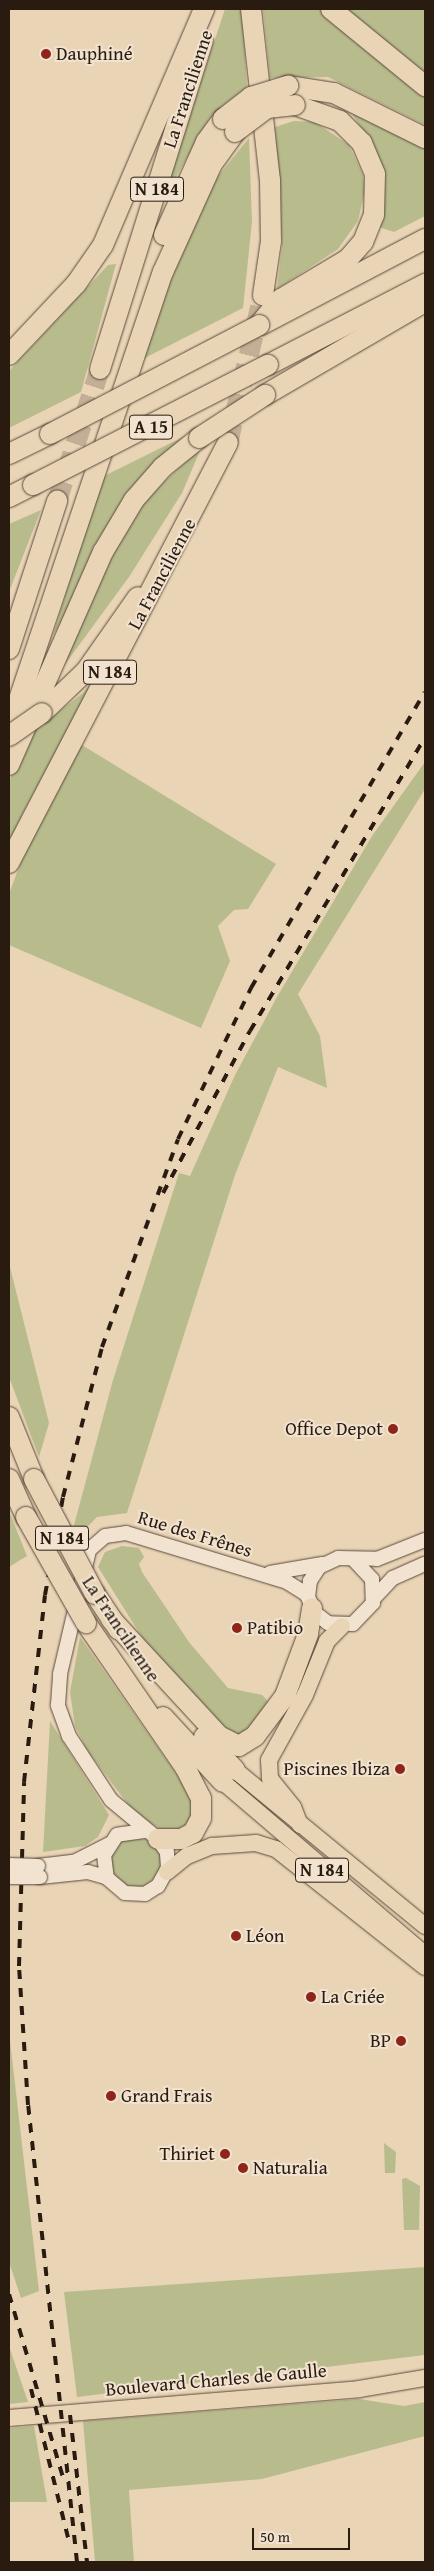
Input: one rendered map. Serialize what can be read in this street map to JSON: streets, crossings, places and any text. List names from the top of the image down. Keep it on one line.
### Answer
{"streets":{"highway":["La Francilienne","N 184","A 15"],"main road":["Boulevard Charles de Gaulle"],"street":["Rue des Frênes"]},"crossings":[["La Francilienne","N 184"]],"places":["Dauphiné","Office Depot","Patibio","Piscines Ibiza","Léon","La Criée","BP","Grand Frais","Thiriet","Naturalia"],"scale_bar":"50 m"}
